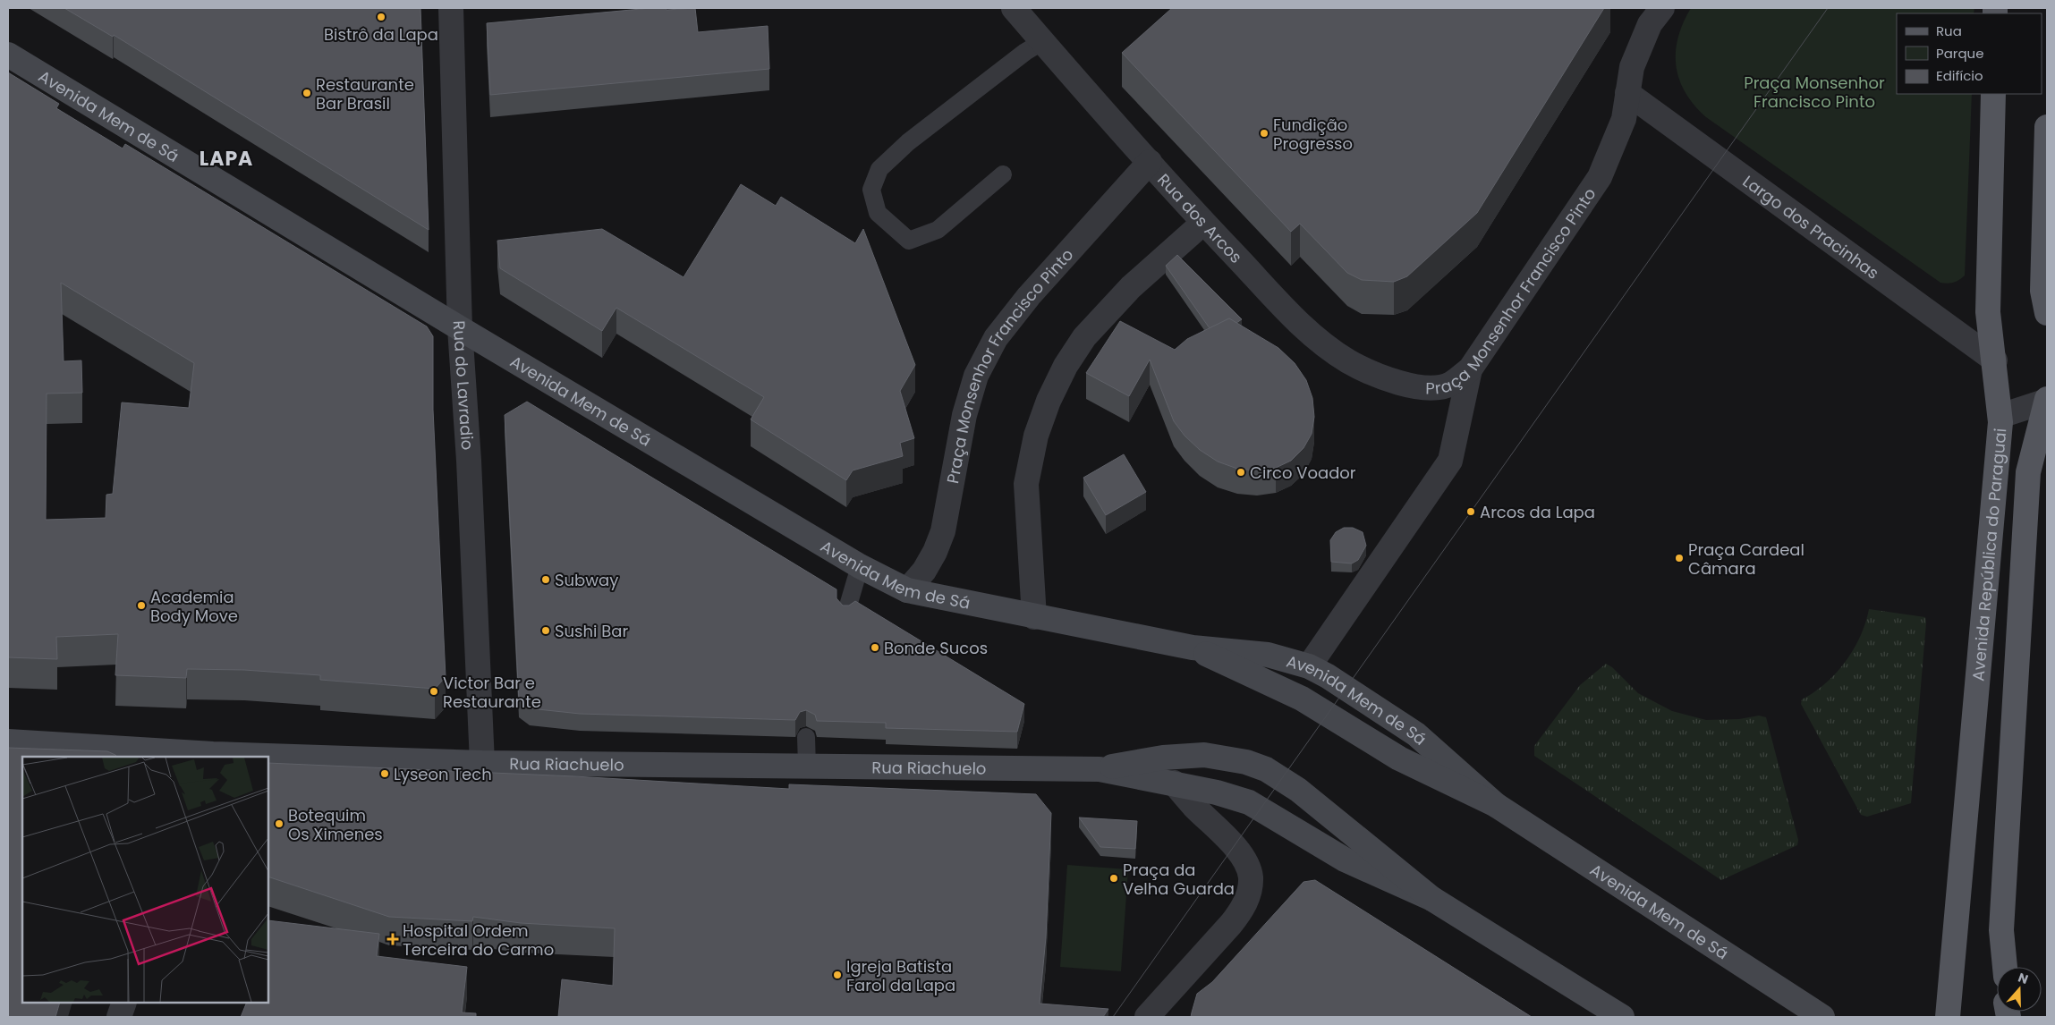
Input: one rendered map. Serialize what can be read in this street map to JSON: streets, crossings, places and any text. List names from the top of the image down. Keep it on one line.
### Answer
{"streets":{"main road":["Avenida Mem de Sá","Avenida República do Paraguai","Rua Riachuelo"],"street":["Rua dos Arcos","Largo dos Pracinhas","Praça Monsenhor Francisco Pinto","Rua do Lavradio"]},"crossings":[["Avenida Mem de Sá","Praça Monsenhor Francisco Pinto"],["Avenida Mem de Sá","Rua do Lavradio"],["Rua dos Arcos","Praça Monsenhor Francisco Pinto"],["Largo dos Pracinhas","Praça Monsenhor Francisco Pinto"],["Largo dos Pracinhas","Avenida República do Paraguai"],["Rua do Lavradio","Rua Riachuelo"]],"districts":["LAPA"],"parks":["Praça Monsenhor Francisco Pinto"],"places":{"other":["Bistrô da Lapa","Restaurante Bar Brasil","Fundição Progresso","Circo Voador","Arcos da Lapa","Praça Cardeal Câmara","Subway","Academia Body Move","Sushi Bar","Bonde Sucos","Victor Bar e Restaurante","Lyseon Tech","Botequim Os Ximenes","Praça da Velha Guarda","Igreja Batista Farol da Lapa"],"health":["Hospital Ordem Terceira do Carmo"]},"legend":["Rua","Parque","Edifício"],"north":"top"}
